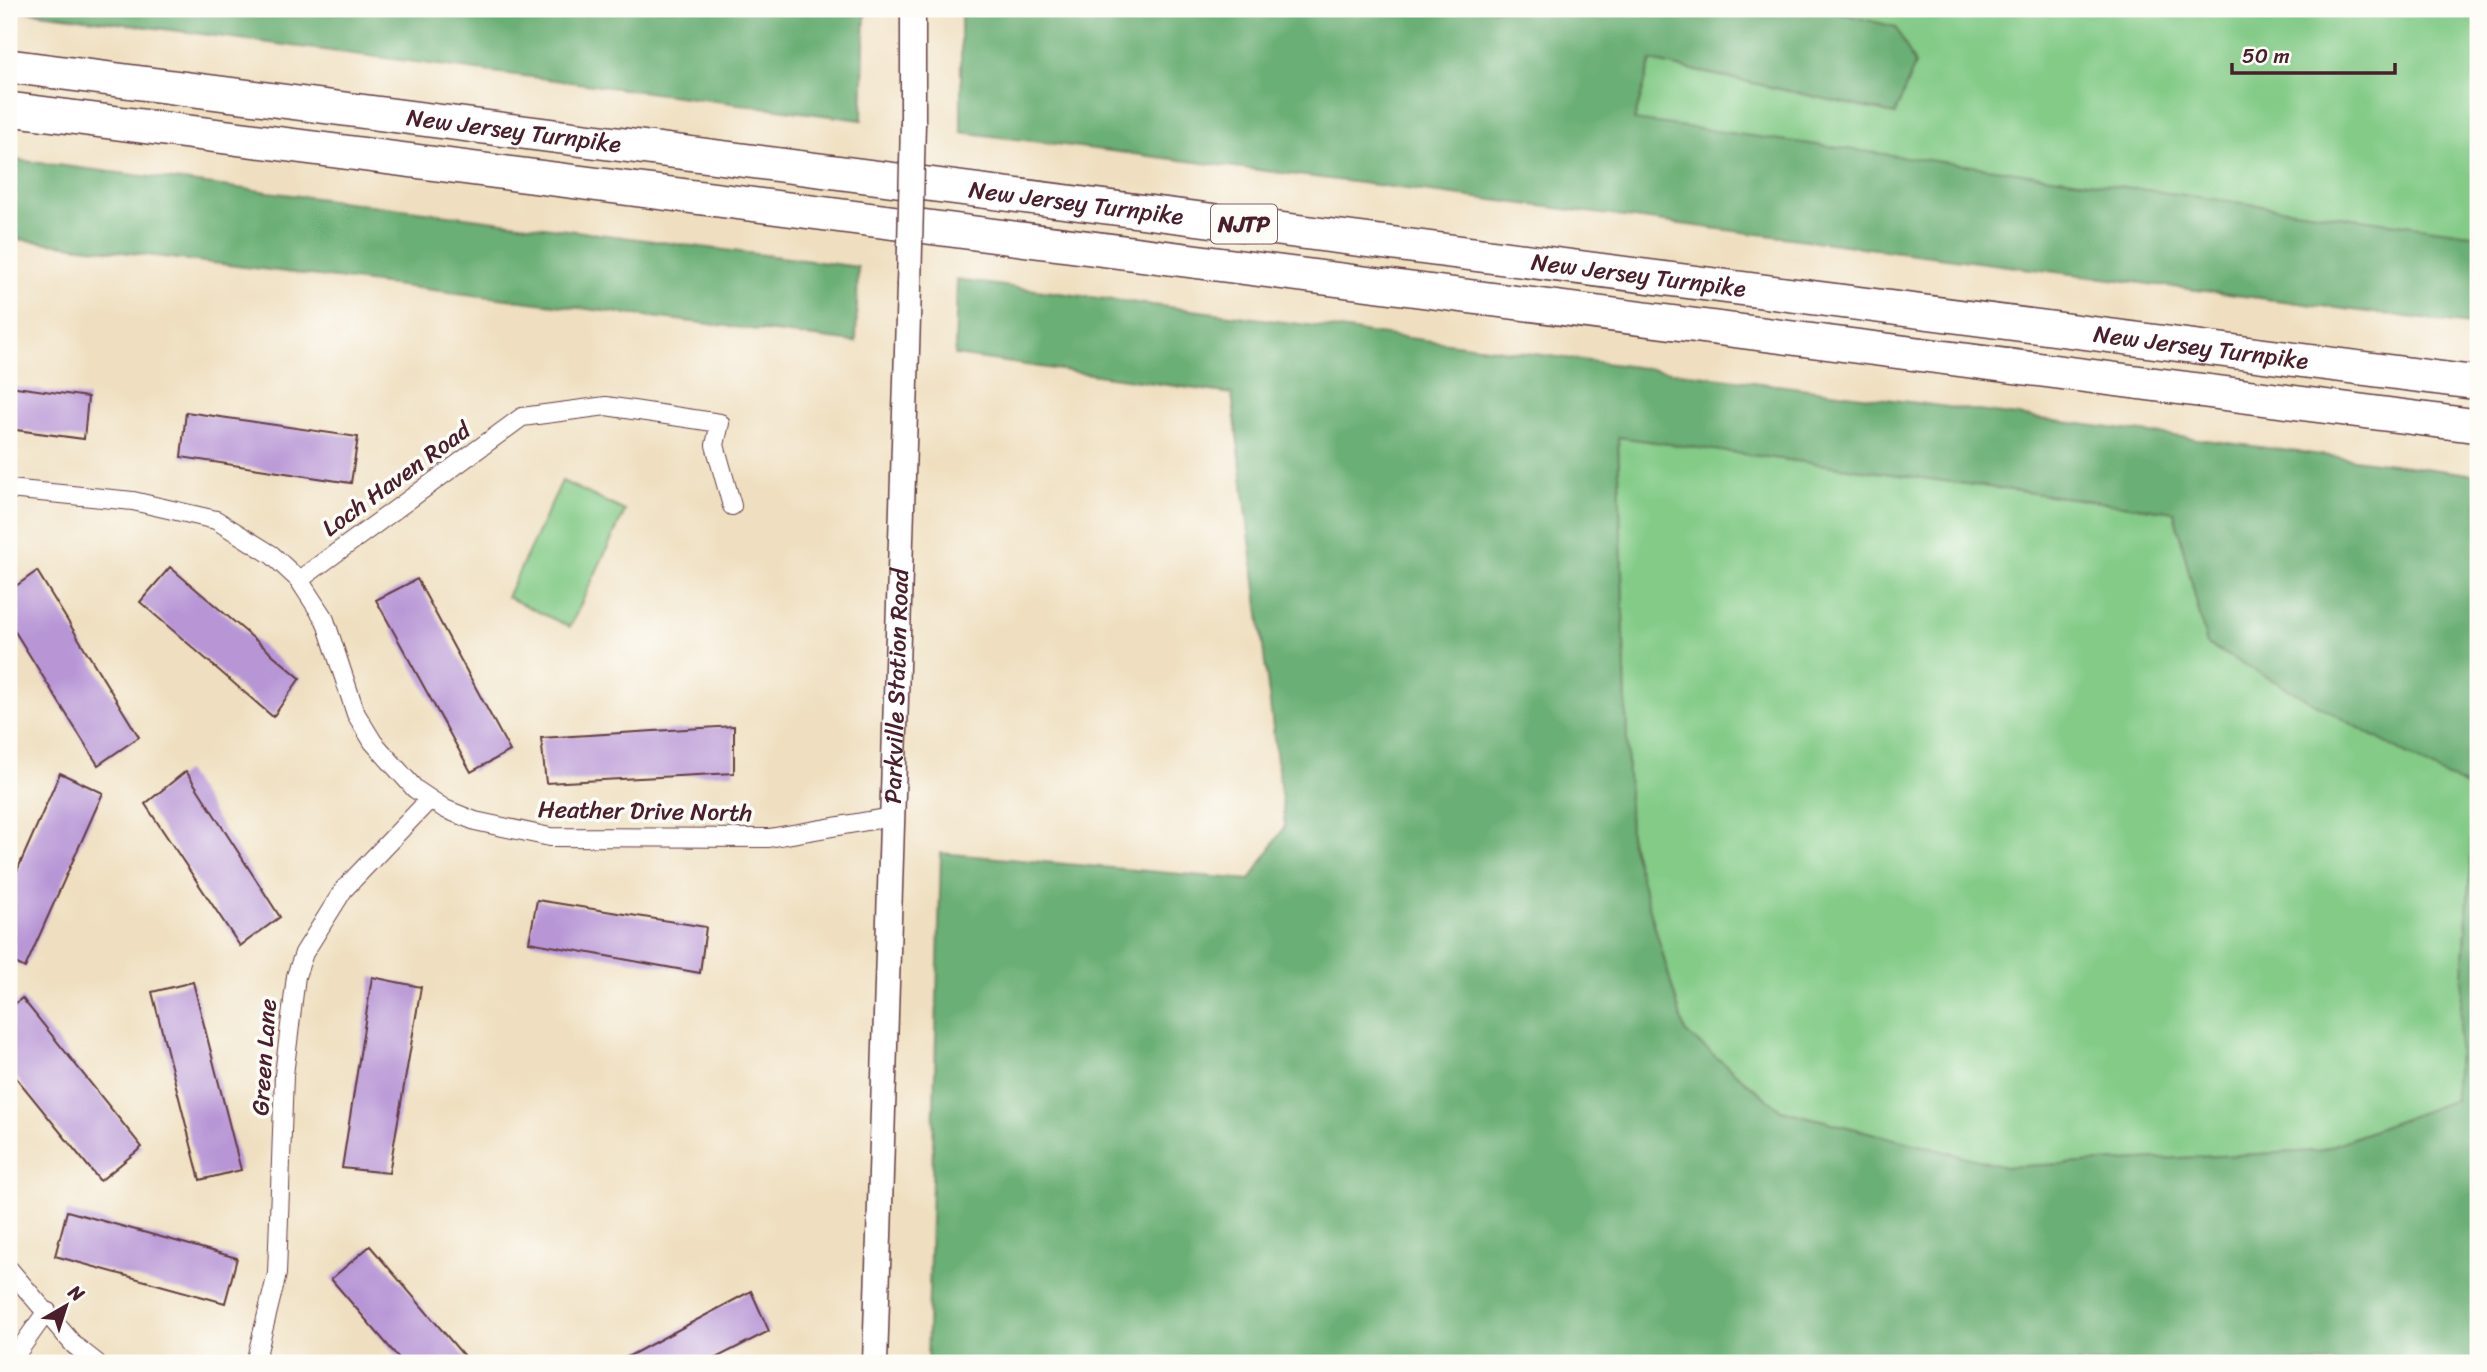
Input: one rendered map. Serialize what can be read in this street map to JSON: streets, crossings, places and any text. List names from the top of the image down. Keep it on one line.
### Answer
{"streets":{"highway":["New Jersey Turnpike","NJTP"],"main road":["Parkville Station Road"],"street":["Loch Haven Road","Heather Drive North","Green Lane"]},"crossings":[["Loch Haven Road","Heather Drive North"],["Parkville Station Road","Heather Drive North"],["Heather Drive North","Green Lane"]],"scale_bar":"50 m","north":"top right"}
